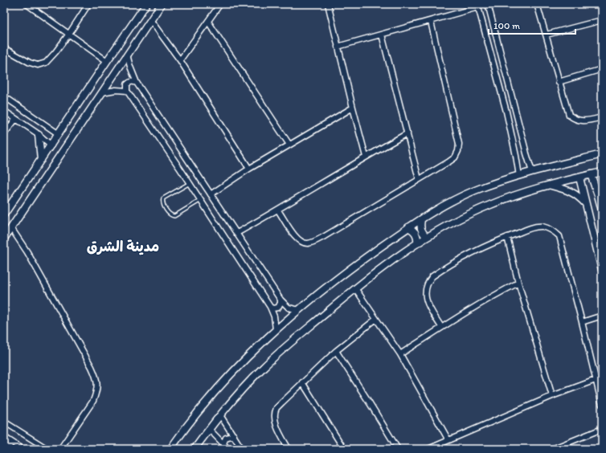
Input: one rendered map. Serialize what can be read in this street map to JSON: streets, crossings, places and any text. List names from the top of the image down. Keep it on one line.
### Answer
{"districts":["مدينة الشرق"],"scale_bar":"100 m"}
